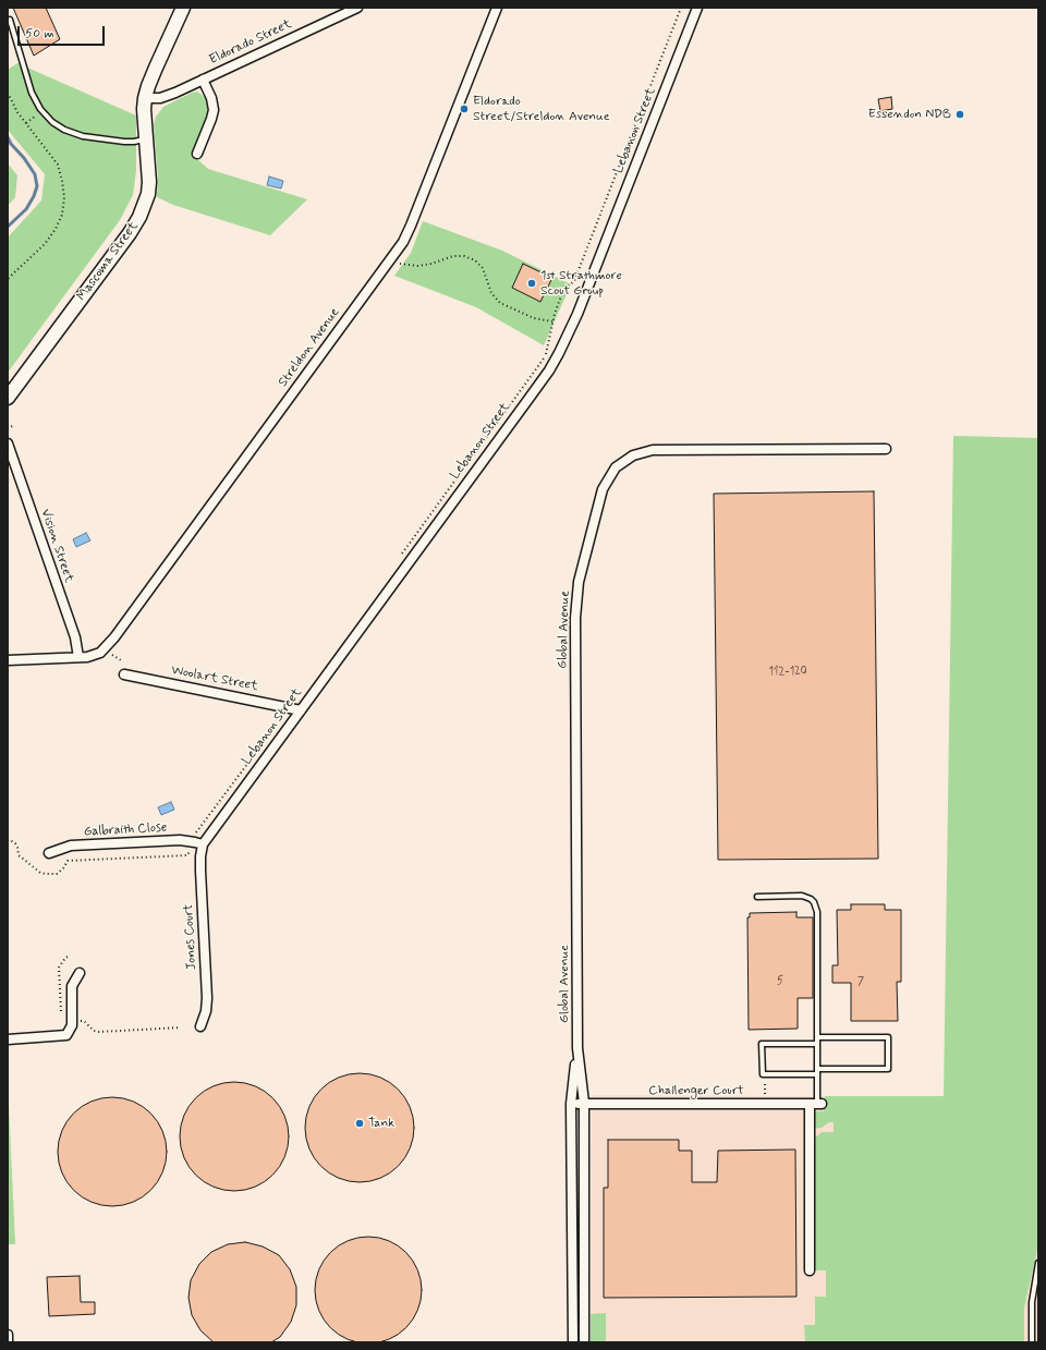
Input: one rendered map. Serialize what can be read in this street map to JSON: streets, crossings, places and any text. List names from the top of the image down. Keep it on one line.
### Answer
{"streets":{"main road":["Mascoma Street"],"street":["Eldorado Street","Lebanon Street","Streldon Avenue","Vision Street","Global Avenue","Woolart Street","Galbraith Close","Jones Court","Challenger Court"]},"crossings":[["Eldorado Street","Mascoma Street"],["Lebanon Street","Woolart Street"],["Lebanon Street","Galbraith Close"],["Lebanon Street","Jones Court"],["Streldon Avenue","Vision Street"],["Global Avenue","Challenger Court"],["Galbraith Close","Jones Court"]],"places":["Eldorado Street/Streldon Avenue","Essendon NDB","1st Strathmore Scout Group","Tank"],"house_numbers":["112-120","5","7"],"scale_bar":"50 m"}
